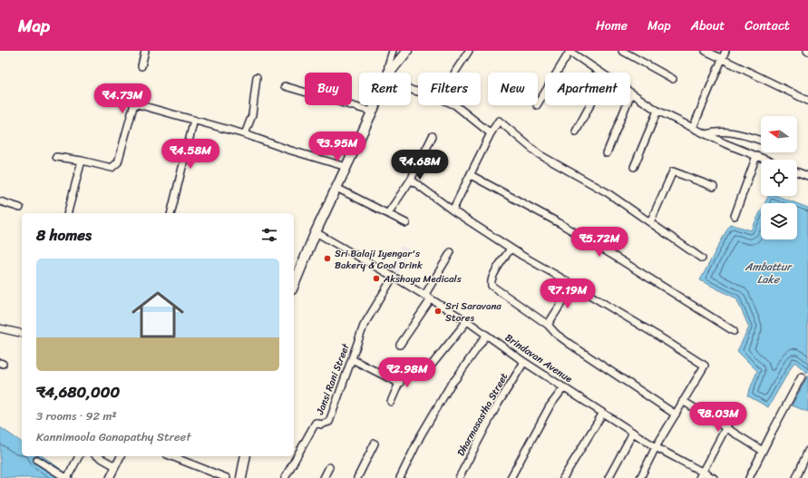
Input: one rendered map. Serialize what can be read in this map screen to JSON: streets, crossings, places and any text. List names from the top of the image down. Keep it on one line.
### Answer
{"streets":{"street":["Brindavan Avenue","Jansi Rani Street","Dharmasastha Street"]},"crossings":[["Brindavan Avenue","Jansi Rani Street"],["Brindavan Avenue","Dharmasastha Street"]],"water":["Ambattur Lake"],"places":["Sri Balaji Iyengar's Bakery & Cool Drink","Akshaya Medicals","Sri Saravana Stores"],"north":"left","page":{"header":"Map","nav":["Home","Map","About","Contact"],"chip":["Buy","Rent","Filters","New","Apartment"],"price":["₹4.73M","₹3.95M","₹4.58M","₹4.68M","₹5.72M","₹7.19M","₹2.98M","₹8.03M"],"heading":"8 homes","list":[{"name":"₹4,680,000","note":"3 rooms · 92 m² · Kannimoola Ganapathy Street"}]}}
